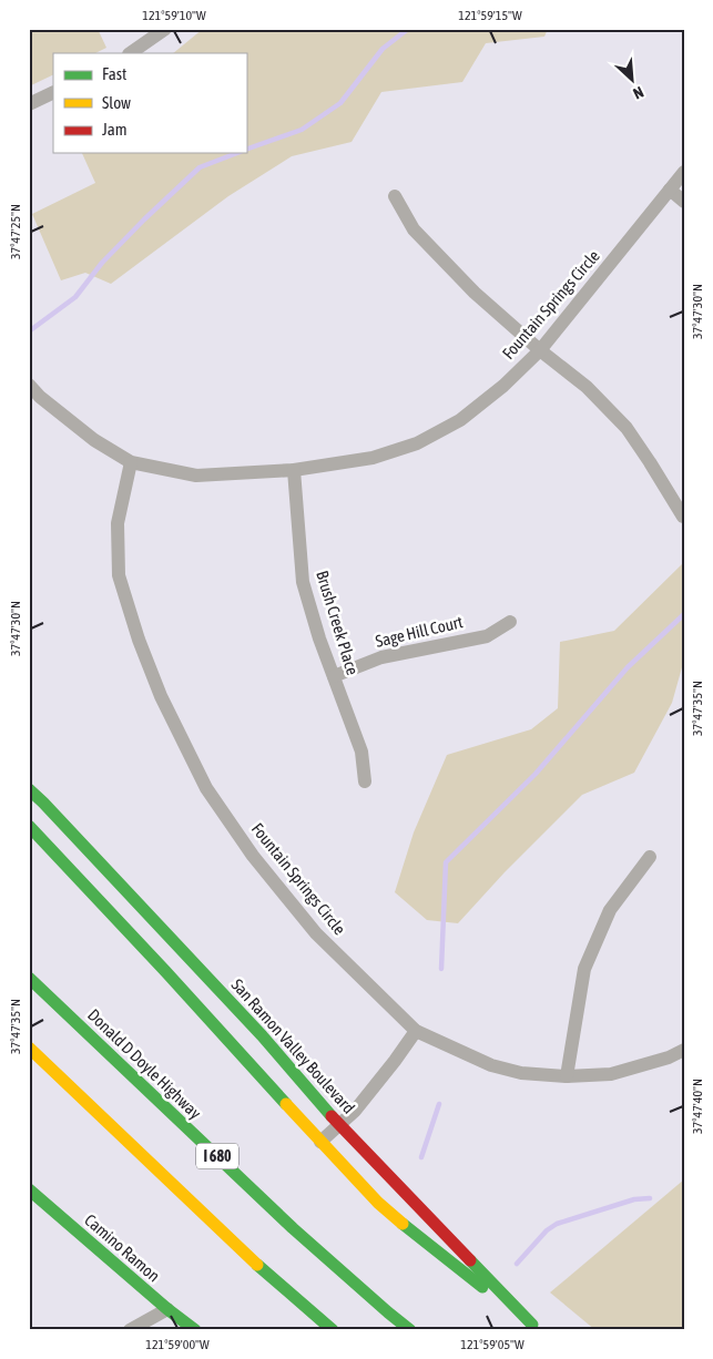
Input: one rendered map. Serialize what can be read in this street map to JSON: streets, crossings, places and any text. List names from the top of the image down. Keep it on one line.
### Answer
{"streets":{"main road":["San Ramon Valley Boulevard","Donald D Doyle Highway","I 680","Camino Ramon"],"street":["Fountain Springs Circle","Brush Creek Place","Sage Hill Court"]},"crossings":[["Fountain Springs Circle","Brush Creek Place"],["Brush Creek Place","Sage Hill Court"]],"legend":["Fast","Slow","Jam"],"north":"bottom right","coordinates":["121°59'10\"W","121°59'15\"W","37°47'25\"N","37°47'30\"N","37°47'35\"N","37°47'40\"N","121°59'00\"W","121°59'05\"W"]}
